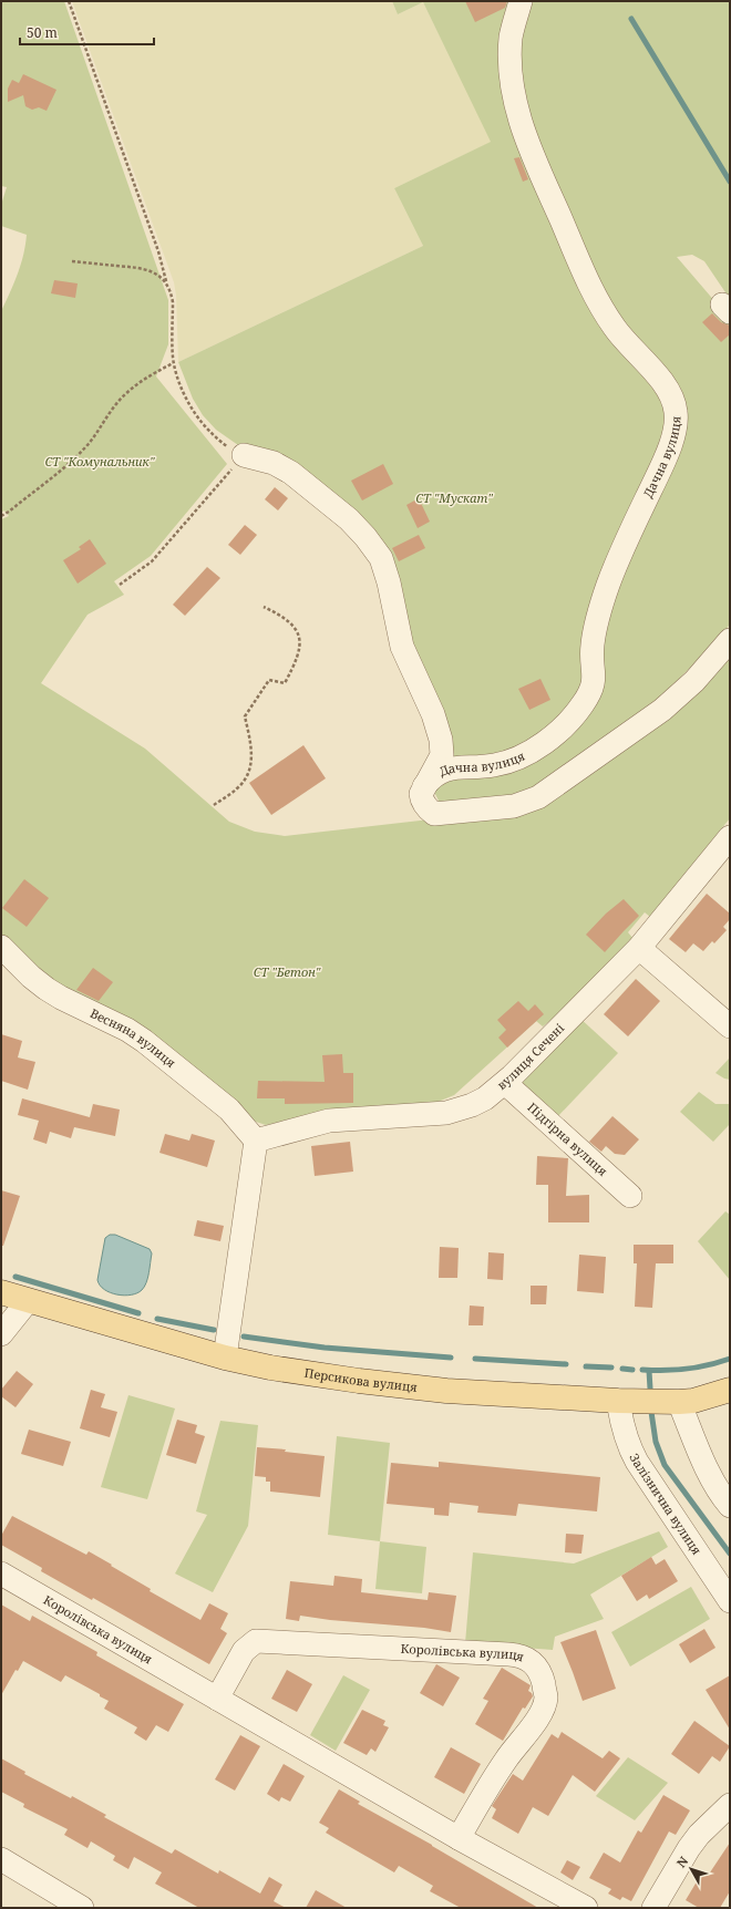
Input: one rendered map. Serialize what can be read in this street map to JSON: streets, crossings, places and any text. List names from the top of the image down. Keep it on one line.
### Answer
{"streets":{"main road":["Персикова вулиця"],"street":["Дачна вулиця","Весняна вулиця","вулиця Сечені","Підгірна вулиця","Залізнична вулиця","Королівська вулиця"]},"crossings":[["Весняна вулиця","вулиця Сечені"],["вулиця Сечені","Підгірна вулиця"],["Персикова вулиця","Залізнична вулиця"]],"parks":["СТ \"Комунальник\"","СТ \"Мускат\"","СТ \"Бетон\""],"scale_bar":"50 m","north":"top left"}
